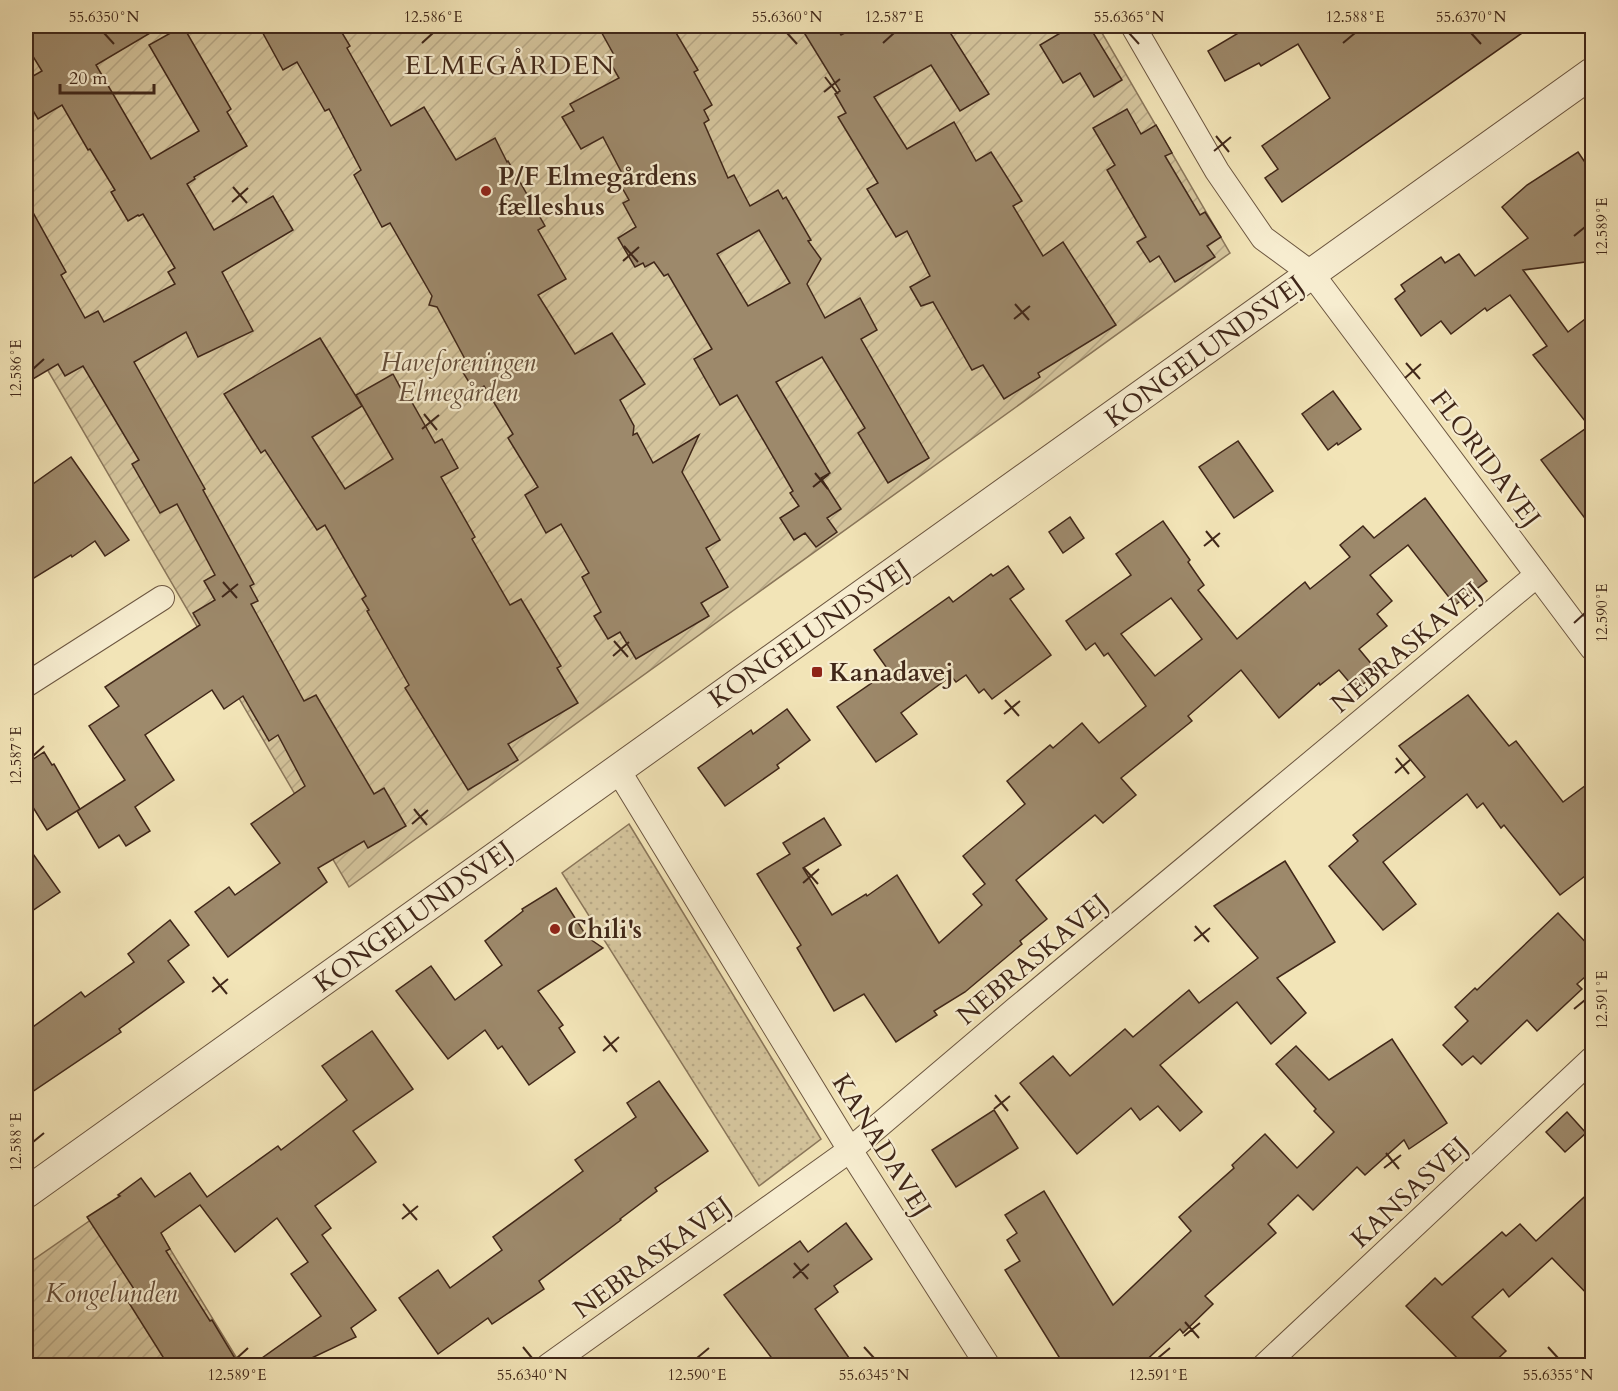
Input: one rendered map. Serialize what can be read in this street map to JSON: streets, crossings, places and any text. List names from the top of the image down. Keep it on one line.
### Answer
{"streets":{"street":["KONGELUNDSVEJ","FLORIDAVEJ","NEBRASKAVEJ","KANADAVEJ","KANSASVEJ"]},"crossings":[["KONGELUNDSVEJ","FLORIDAVEJ"],["KONGELUNDSVEJ","KANADAVEJ"],["FLORIDAVEJ","NEBRASKAVEJ"],["NEBRASKAVEJ","KANADAVEJ"]],"districts":["ELMEGÅRDEN"],"parks":["Haveforeningen Elmegården","Kongelunden"],"places":{"other":["P/F Elmegårdens fælleshus","Chili's"],"transit":["Kanadavej"]},"scale_bar":"20 m","coordinates":["55.6350°N","12.586°E","55.6360°N","12.587°E","55.6365°N","12.588°E","55.6370°N","12.589°E","12.590°E","12.591°E","55.6340°N","55.6345°N","55.6355°N"]}
